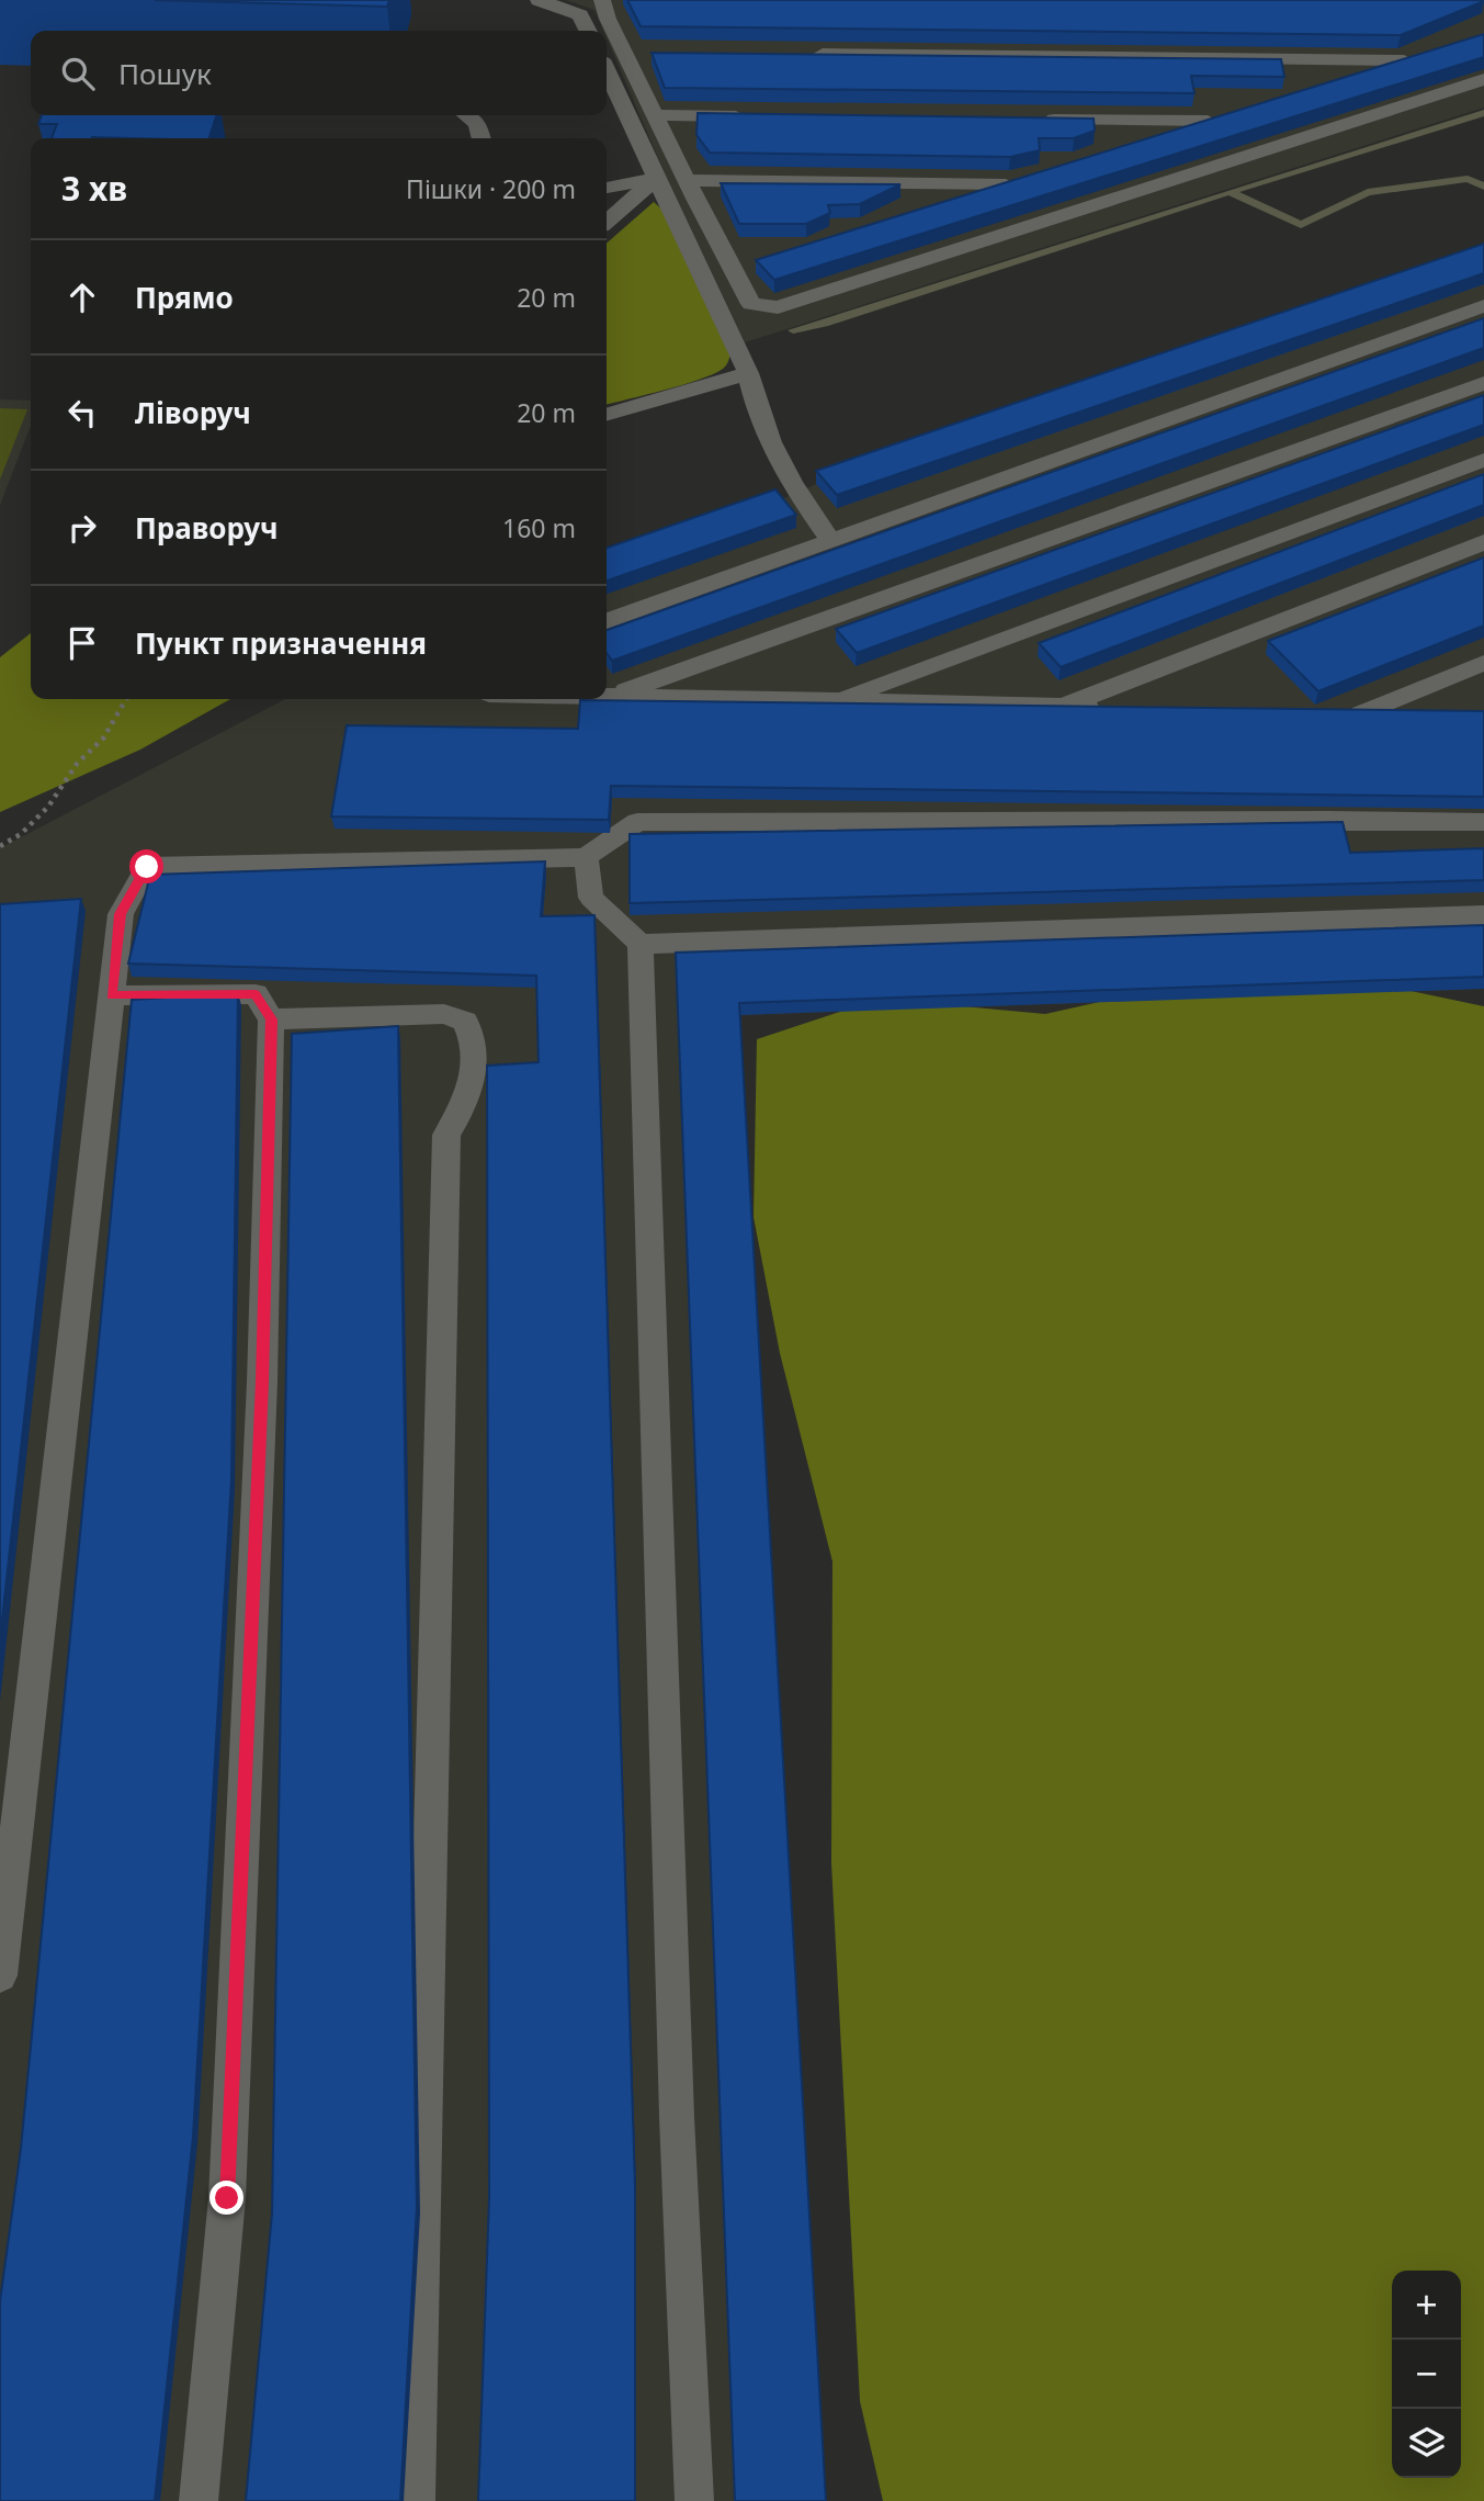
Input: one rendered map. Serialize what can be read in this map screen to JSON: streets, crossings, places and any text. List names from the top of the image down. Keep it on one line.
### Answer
{"page":{"search":"Пошук","heading":["3 хв","Пішки · 200 m"],"list":[["Прямо","20 m"],["Ліворуч","20 m"],["Праворуч","160 m"],"Пункт призначення"],"map_buttons":["+","−"]}}
